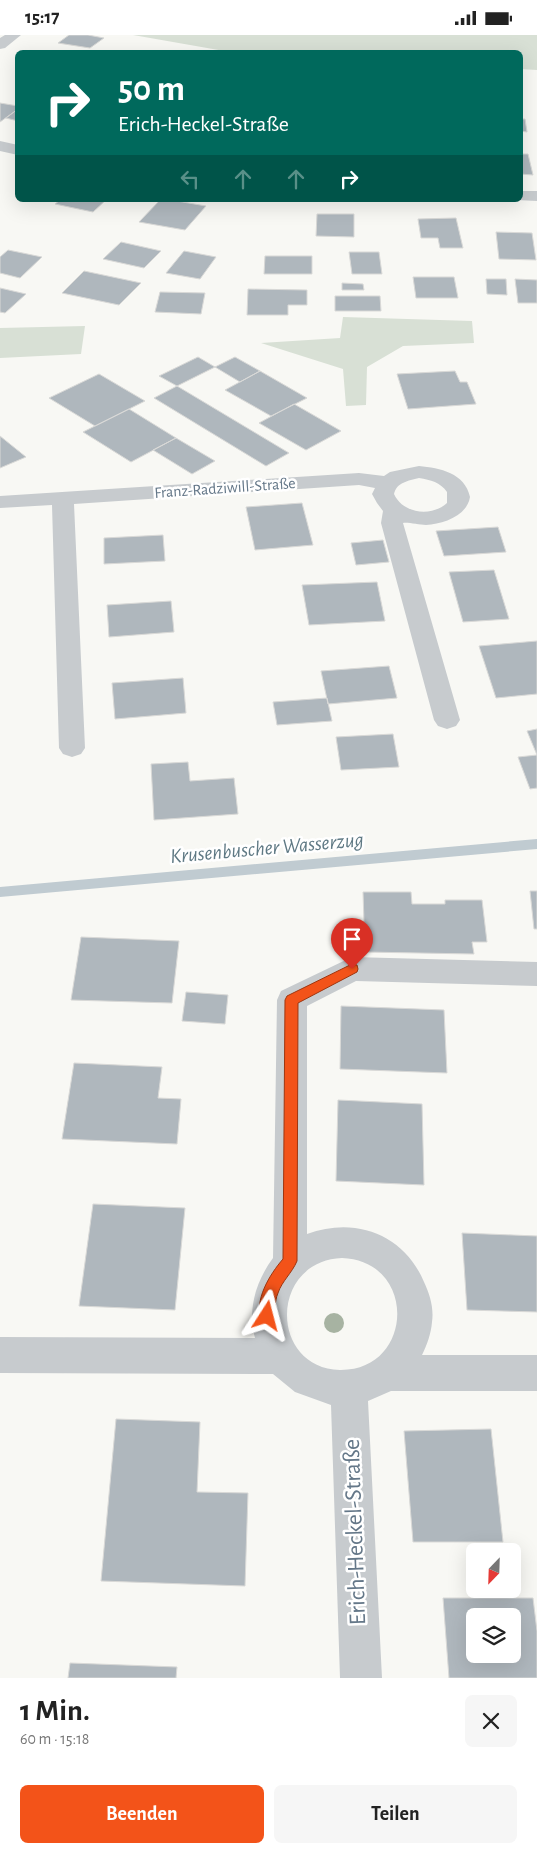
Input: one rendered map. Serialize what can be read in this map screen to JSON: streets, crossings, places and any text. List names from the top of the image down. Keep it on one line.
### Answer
{"streets":{"street":["Franz-Radziwill-Straße","Erich-Heckel-Straße"]},"water":["Krusenbuscher Wasserzug"],"north":"bottom left","page":{"status":"15:17","turn":["50 m","Erich-Heckel-Straße"],"heading":["1 Min.","60 m · 15:18"],"buttons":["Beenden","Teilen"]}}
